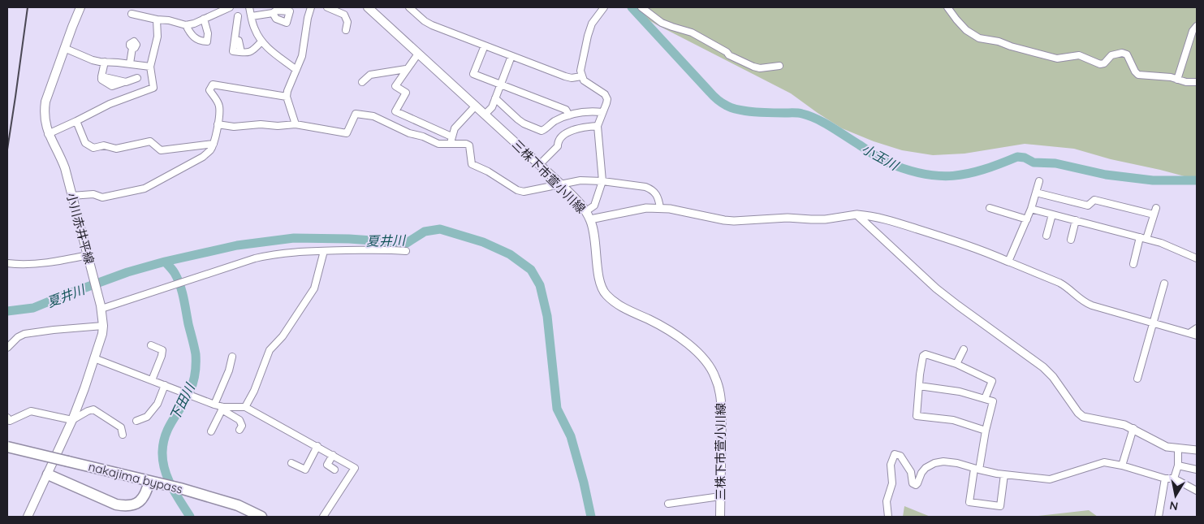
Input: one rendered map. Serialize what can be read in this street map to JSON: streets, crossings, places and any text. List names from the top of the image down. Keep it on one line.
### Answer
{"streets":{"highway":["nakajima bypass"],"main road":["三株下市萱小川線","小川赤井平線"]},"water":["小玉川","夏井川","下田川"],"north":"bottom"}
